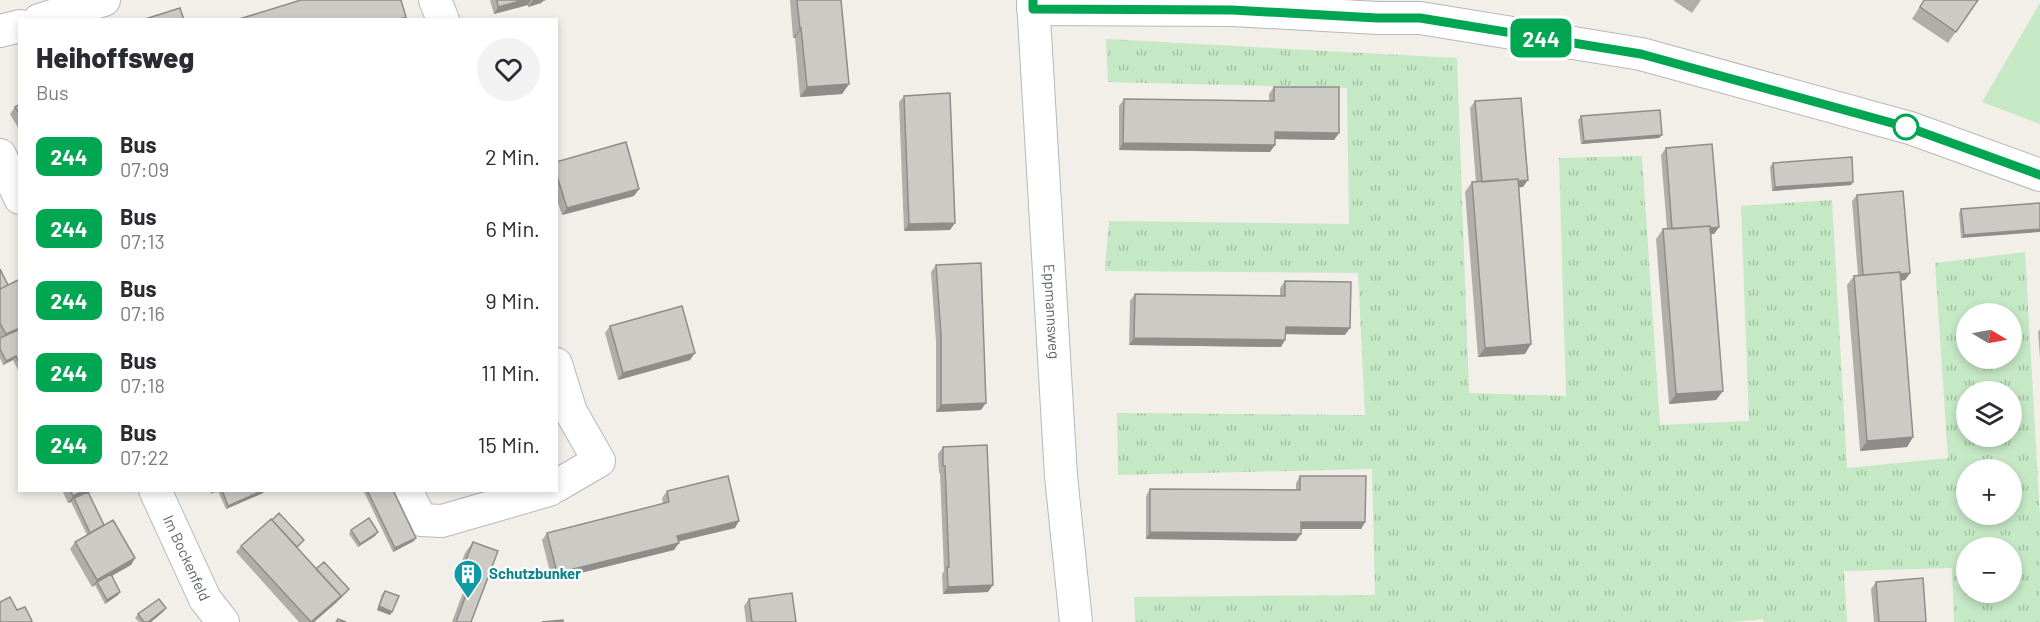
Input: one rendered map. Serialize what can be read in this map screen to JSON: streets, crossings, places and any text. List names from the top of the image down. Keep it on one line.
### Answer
{"streets":{"street":["Eppmannsweg","Im Bockenfeld"]},"places":{"building":["Schutzbunker"]},"lines":["bus line 244"],"north":"right","page":{"on_map":"244","heading":["Heihoffsweg","Bus"],"list":[{"mark":"244","name":"Bus","note":"07:09","value":"2 Min."},{"mark":"244","name":"Bus","note":"07:13","value":"6 Min."},{"mark":"244","name":"Bus","note":"07:16","value":"9 Min."},{"mark":"244","name":"Bus","note":"07:18","value":"11 Min."},{"mark":"244","name":"Bus","note":"07:22","value":"15 Min."}],"map_buttons":["+","−"]}}
